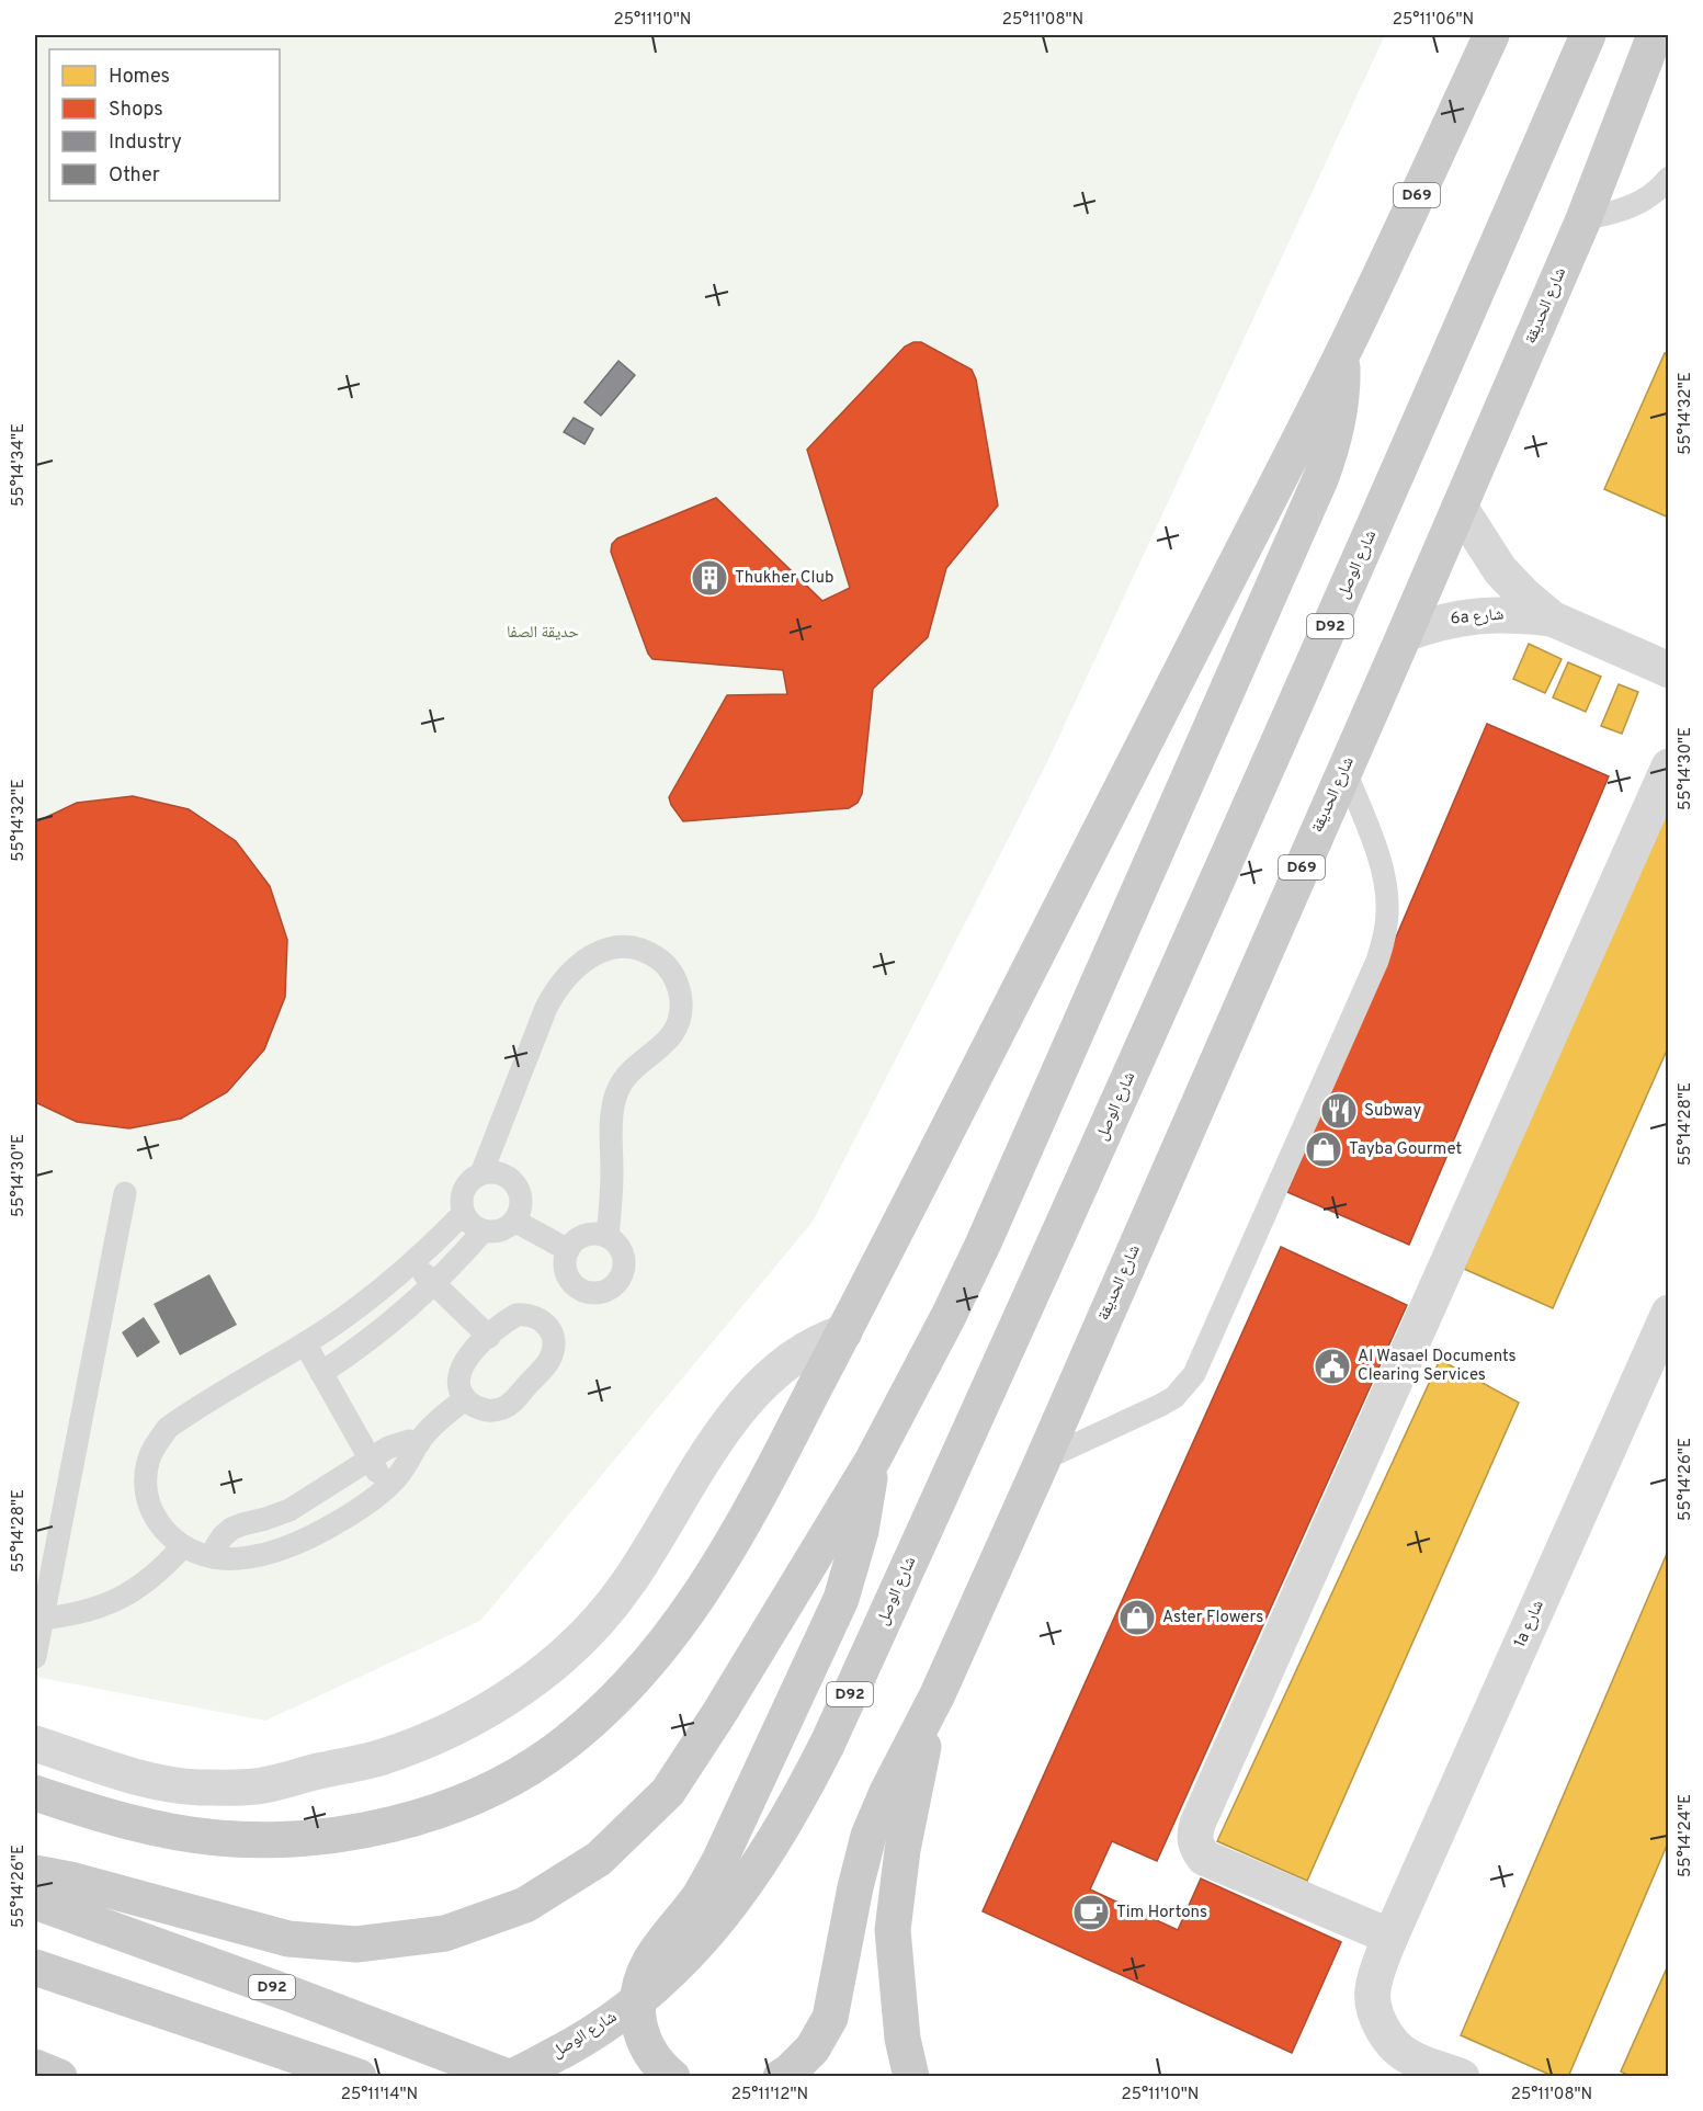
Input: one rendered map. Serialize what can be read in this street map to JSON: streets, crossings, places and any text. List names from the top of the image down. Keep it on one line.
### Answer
{"streets":{"main road":["D69","شارع الحديقة","شارع الوصل","D92"],"street":["6a شارع","1a شارع"]},"crossings":[["شارع الحديقة","6a شارع"]],"parks":["حديقة الصفا"],"places":{"building":["Thukher Club"],"restaurant":["Subway"],"shop":["Tayba Gourmet","Aster Flowers"],"public building":["Al Wasael Documents Clearing Services"],"cafe":["Tim Hortons"]},"legend":["Homes","Shops","Industry","Other"],"coordinates":["25°11'10\"N","25°11'08\"N","25°11'06\"N","55°14'32\"E","55°14'34\"E","55°14'30\"E","55°14'28\"E","55°14'26\"E","55°14'24\"E","25°11'14\"N","25°11'12\"N"]}
